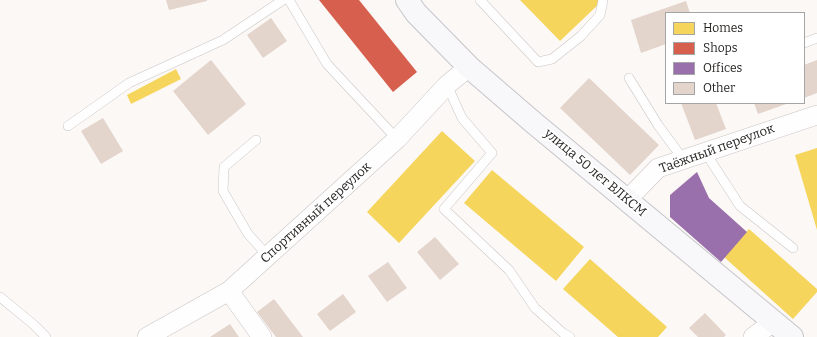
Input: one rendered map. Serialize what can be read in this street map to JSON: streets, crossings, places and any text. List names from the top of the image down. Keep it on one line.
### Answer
{"streets":{"main road":["улица 50 лет ВЛКСМ"],"street":["Таёжный переулок","Спортивный переулок"]},"crossings":[["Таёжный переулок","улица 50 лет ВЛКСМ"],["улица 50 лет ВЛКСМ","Спортивный переулок"]],"legend":["Homes","Shops","Offices","Other"]}
